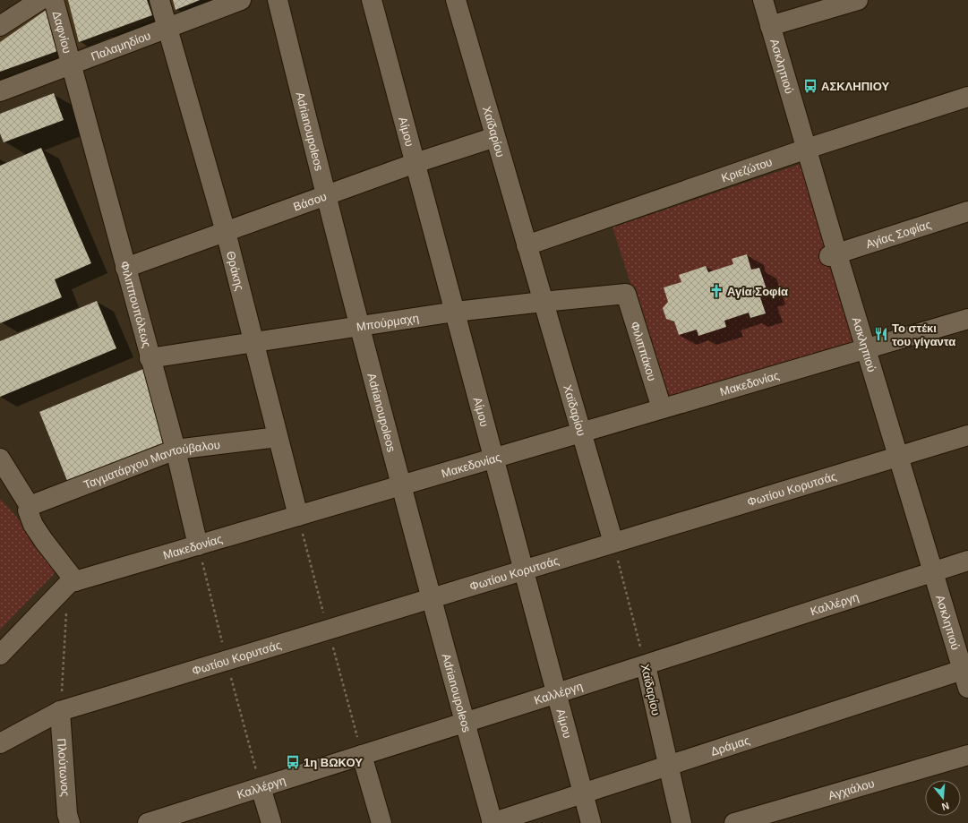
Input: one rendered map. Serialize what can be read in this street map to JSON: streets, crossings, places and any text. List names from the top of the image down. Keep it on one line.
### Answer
{"streets":{"street":["Δαφνίου","Παλαμηδίου","Ασκληπιού","Αίμου","Adrianoupoleos","Χαϊδαρίου","Κριεζώτου","Βάσου","Αγίας Σοφίας","Θράκης","Φιλιππουπόλεως","Μπούρμαχη","Φιλιππάκου","Μακεδονίας","Ταγματάρχου Μαντούβαλου","Φωτίου Κορυτσάς","Καλλέργη","Δράμας","Πλούτωνος","Αγχιάλου"]},"crossings":[["Δαφνίου","Παλαμηδίου"],["Δαφνίου","Φιλιππουπόλεως"],["Παλαμηδίου","Θράκης"],["Παλαμηδίου","Φιλιππουπόλεως"],["Ασκληπιού","Κριεζώτου"],["Ασκληπιού","Αγίας Σοφίας"],["Ασκληπιού","Μακεδονίας"],["Ασκληπιού","Φωτίου Κορυτσάς"],["Ασκληπιού","Καλλέργη"],["Ασκληπιού","Δράμας"],["Αίμου","Βάσου"],["Αίμου","Μπούρμαχη"],["Αίμου","Μακεδονίας"],["Αίμου","Φωτίου Κορυτσάς"],["Αίμου","Καλλέργη"],["Αίμου","Δράμας"],["Adrianoupoleos","Βάσου"],["Adrianoupoleos","Μπούρμαχη"],["Adrianoupoleos","Μακεδονίας"],["Adrianoupoleos","Φωτίου Κορυτσάς"],["Adrianoupoleos","Καλλέργη"],["Adrianoupoleos","Δράμας"],["Χαϊδαρίου","Κριεζώτου"],["Χαϊδαρίου","Βάσου"],["Χαϊδαρίου","Μπούρμαχη"],["Χαϊδαρίου","Μακεδονίας"],["Χαϊδαρίου","Φωτίου Κορυτσάς"],["Χαϊδαρίου","Καλλέργη"],["Χαϊδαρίου","Δράμας"],["Βάσου","Θράκης"],["Βάσου","Φιλιππουπόλεως"],["Θράκης","Μπούρμαχη"],["Θράκης","Μακεδονίας"],["Θράκης","Ταγματάρχου Μαντούβαλου"],["Φιλιππουπόλεως","Μπούρμαχη"],["Φιλιππουπόλεως","Μακεδονίας"],["Φιλιππουπόλεως","Ταγματάρχου Μαντούβαλου"],["Μπούρμαχη","Φιλιππάκου"],["Φιλιππάκου","Μακεδονίας"],["Φωτίου Κορυτσάς","Πλούτωνος"]],"places":{"bus stop":["ΑΣΚΛΗΠΙΟΥ","1η ΒΩΚΟΥ"],"church":["Αγία Σοφία"],"restaurant":["Το στέκι του γίγαντα"]},"north":"bottom"}
